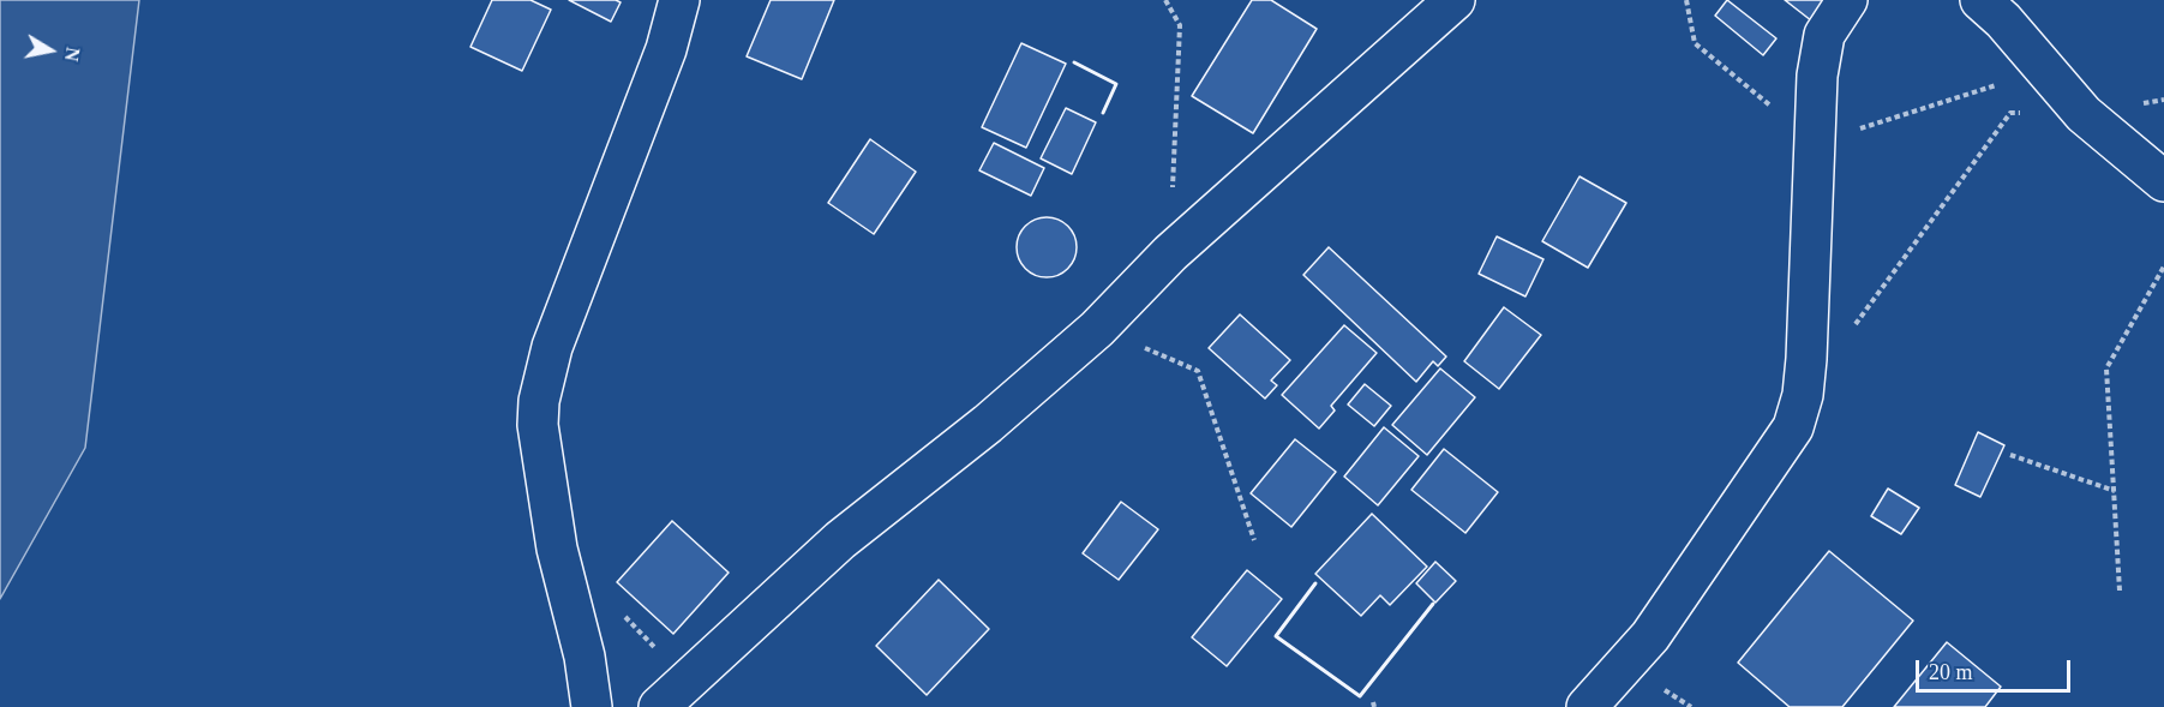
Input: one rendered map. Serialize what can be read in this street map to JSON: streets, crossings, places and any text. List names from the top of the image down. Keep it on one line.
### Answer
{"scale_bar":"20 m","north":"right"}
